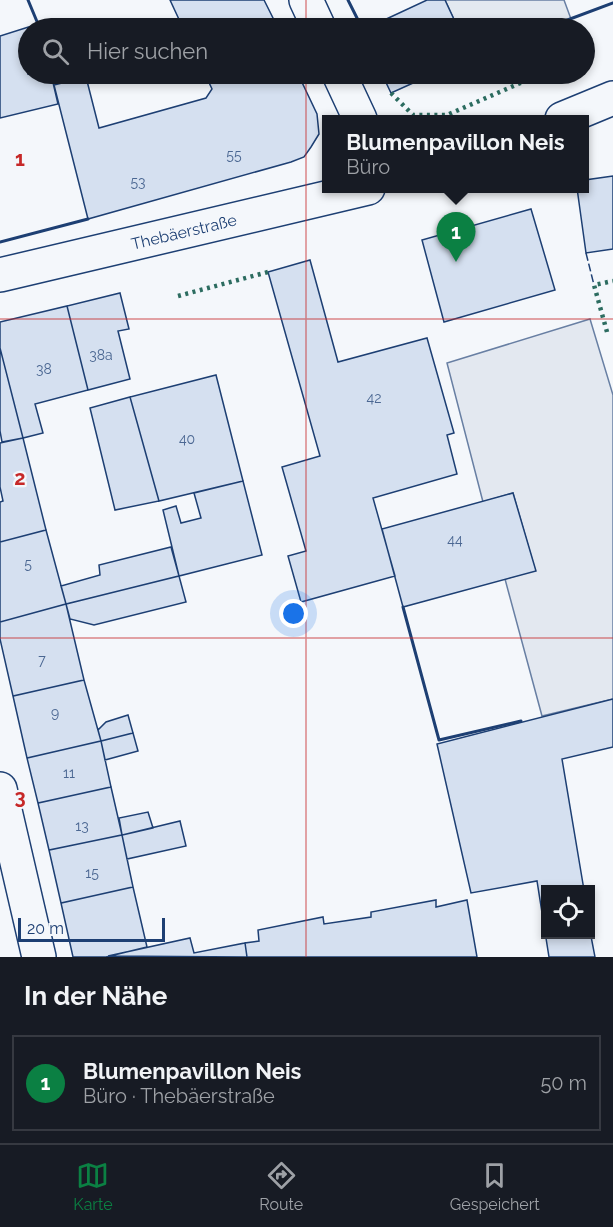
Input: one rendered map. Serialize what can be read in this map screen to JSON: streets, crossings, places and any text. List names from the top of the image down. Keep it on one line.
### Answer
{"streets":{"street":["Thebäerstraße"]},"house_numbers":["55","53","38a","38","42","40","44","5","7","9","11","13","15"],"scale_bar":"20 m","page":{"search":"Hier suchen","popup":["Blumenpavillon Neis","Büro"],"pins":"1","scale":"20 m","heading":"In der Nähe","list":[{"mark":"1","name":"Blumenpavillon Neis","note":"Büro · Thebäerstraße","value":"50 m"}],"nav":["Karte","Route","Gespeichert"]},"grid":{"rows":["1","2","3"]}}
